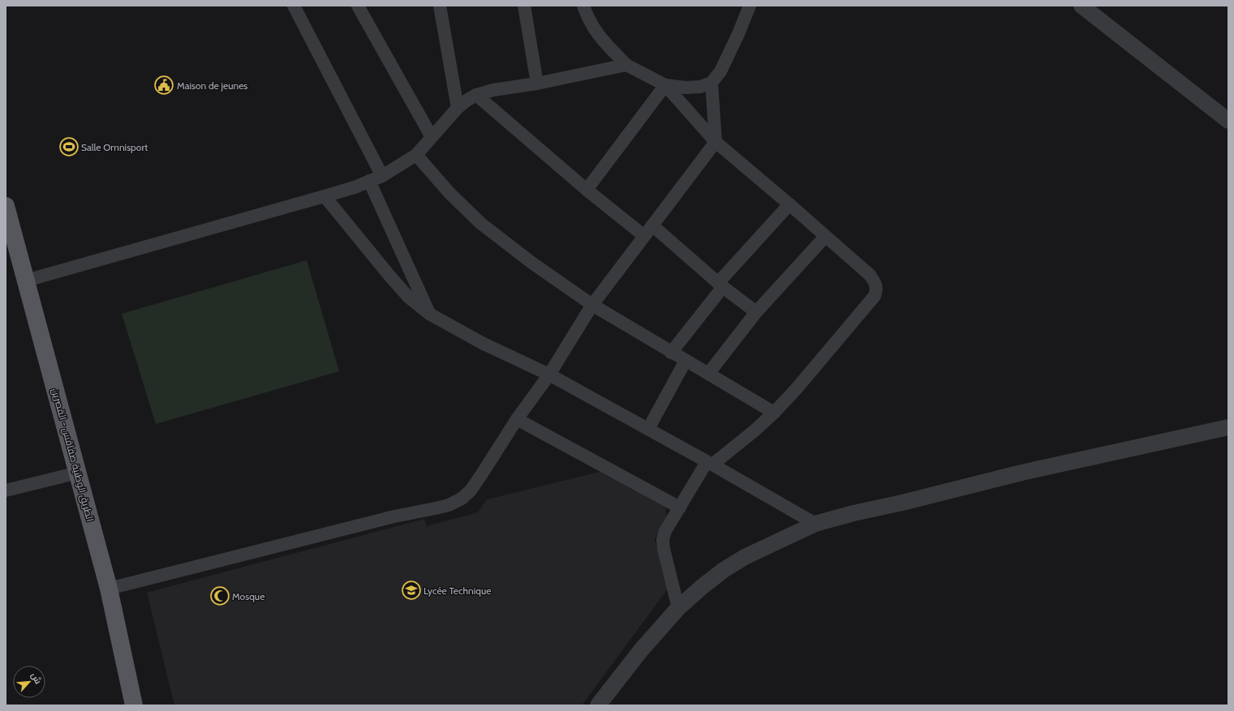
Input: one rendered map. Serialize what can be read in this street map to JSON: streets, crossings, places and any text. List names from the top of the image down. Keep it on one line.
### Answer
{"streets":{"main road":["الطريق الوطنية صفاقس - القصرين"]},"places":{"public building":["Maison de jeunes"],"sports":["Salle Omnisport"],"school or university":["Lycée Technique"],"mosque":["Mosque"]},"north":"top right"}
